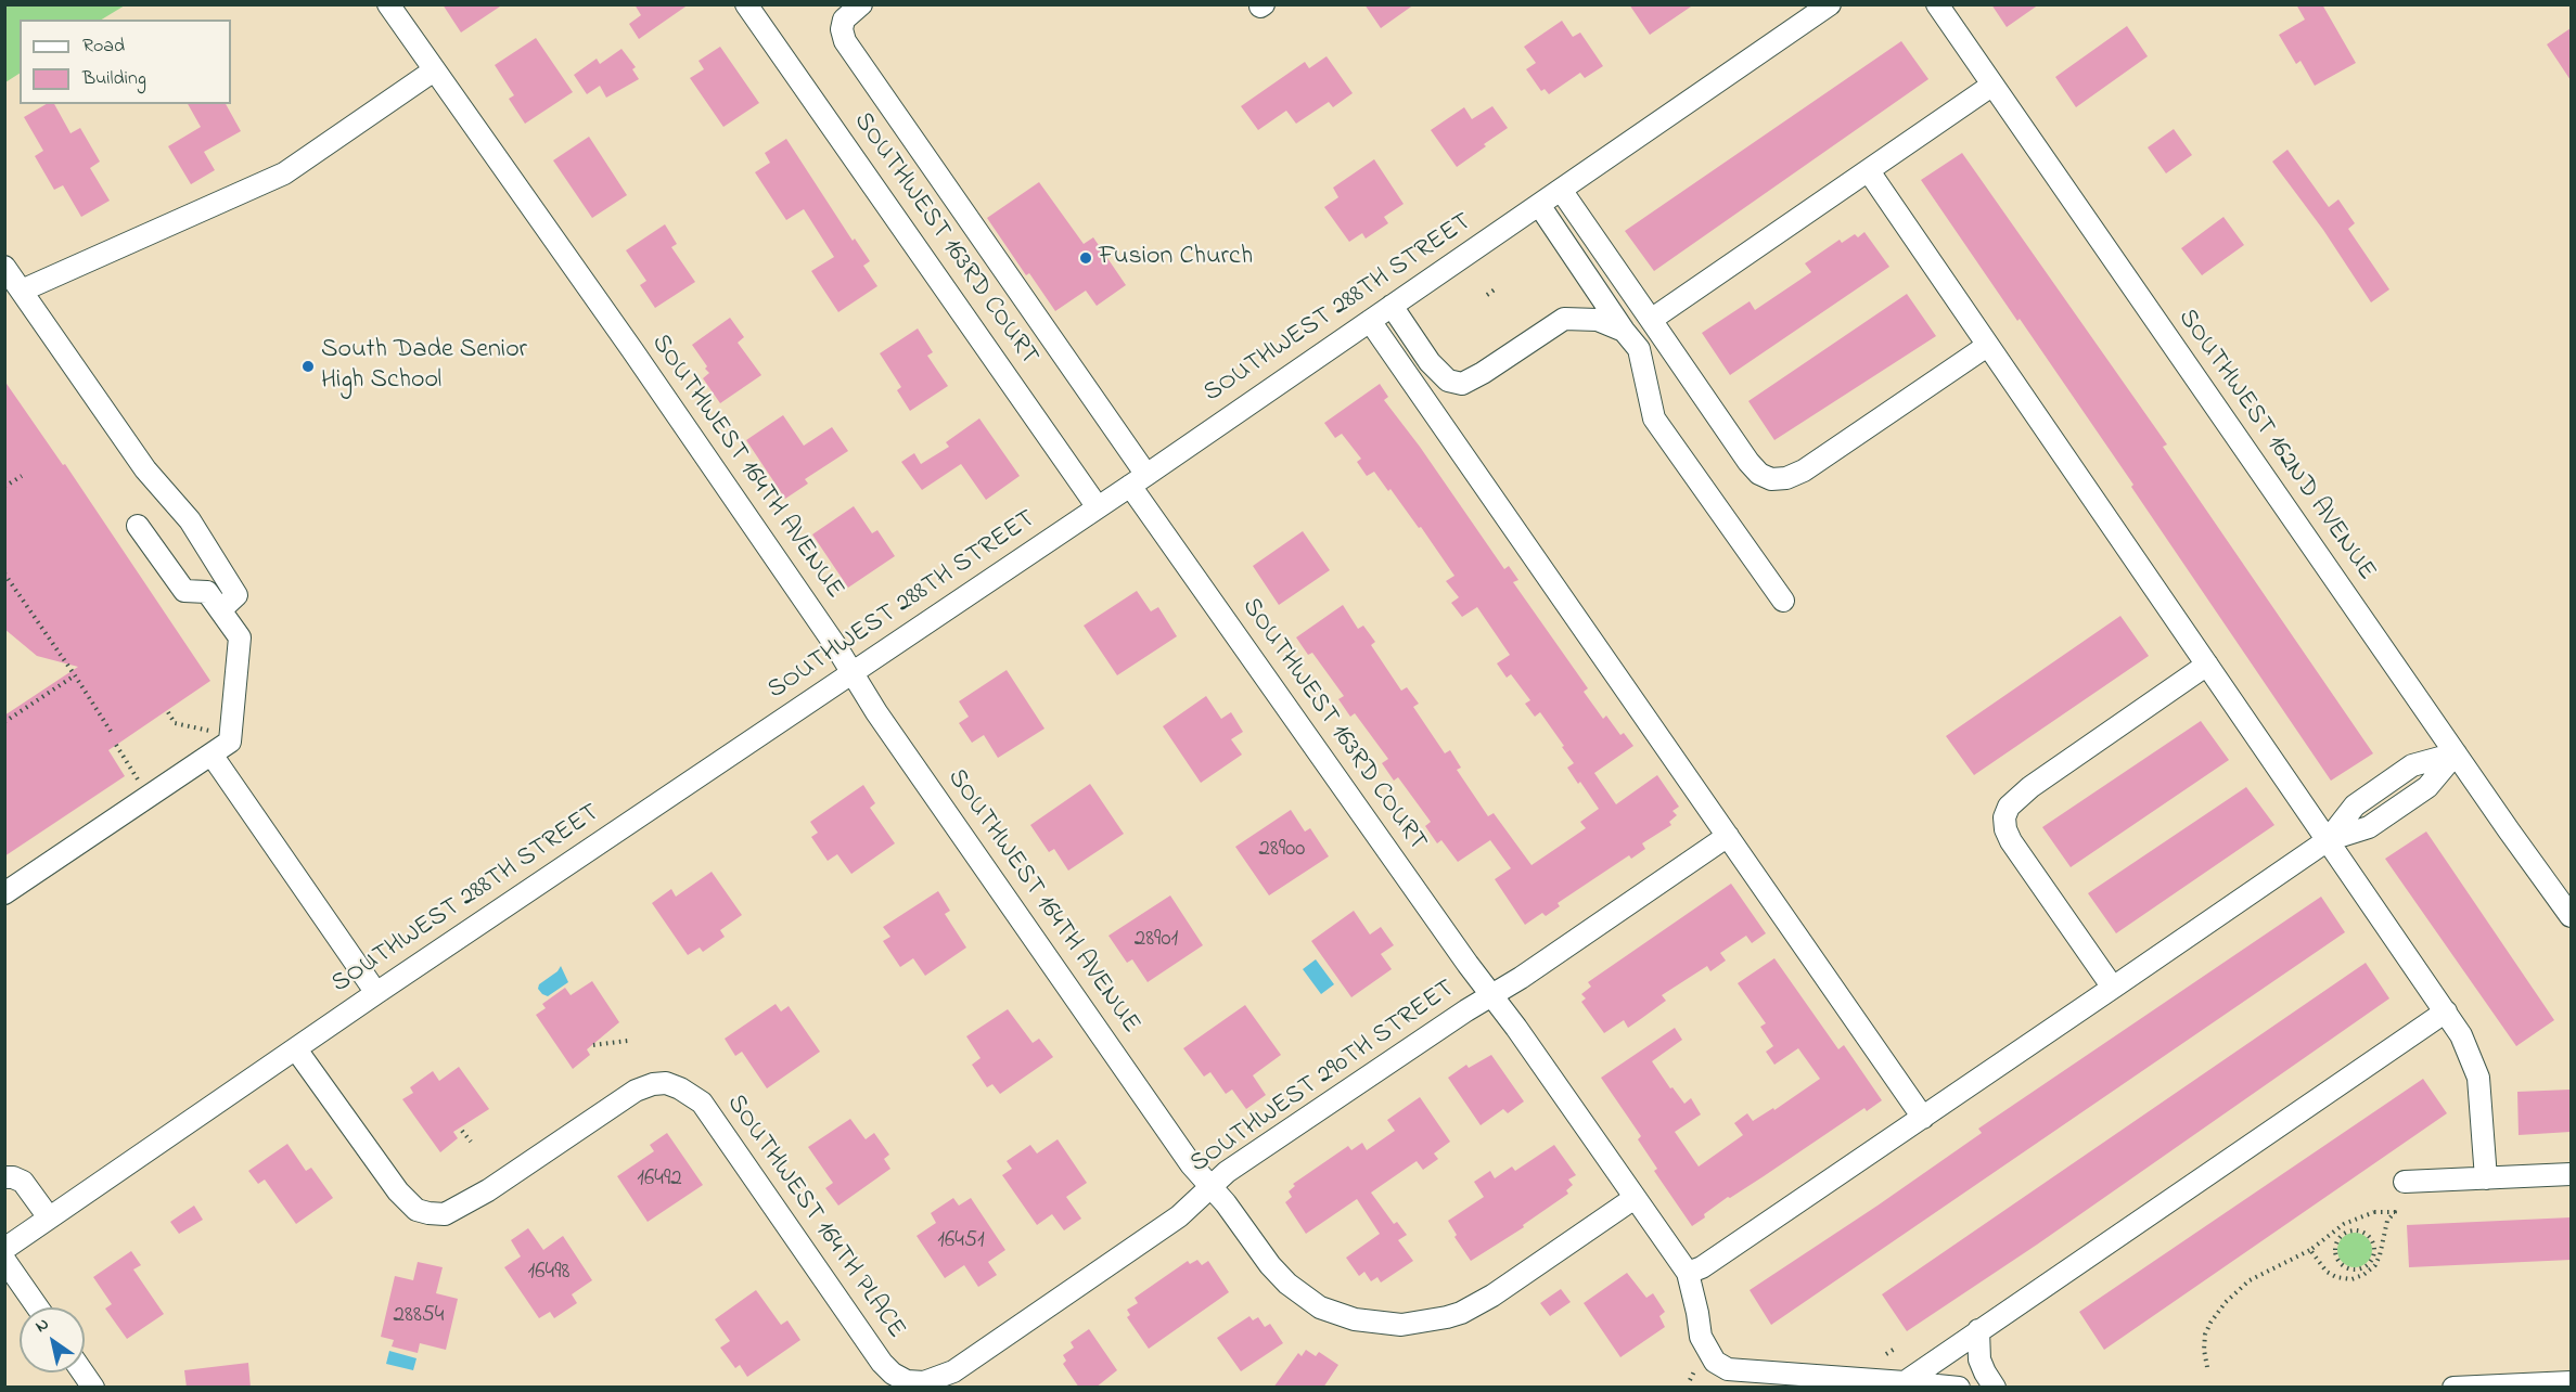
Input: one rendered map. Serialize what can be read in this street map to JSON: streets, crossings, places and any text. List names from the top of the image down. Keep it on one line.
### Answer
{"streets":{"street":["SOUTHWEST 163RD COURT","SOUTHWEST 288TH STREET","SOUTHWEST 162ND AVENUE","SOUTHWEST 164TH AVENUE","SOUTHWEST 290TH STREET","SOUTHWEST 164TH PLACE"]},"crossings":[["SOUTHWEST 163RD COURT","SOUTHWEST 288TH STREET"],["SOUTHWEST 163RD COURT","SOUTHWEST 164TH AVENUE"],["SOUTHWEST 163RD COURT","SOUTHWEST 290TH STREET"],["SOUTHWEST 288TH STREET","SOUTHWEST 164TH AVENUE"],["SOUTHWEST 288TH STREET","SOUTHWEST 164TH PLACE"],["SOUTHWEST 164TH AVENUE","SOUTHWEST 290TH STREET"],["SOUTHWEST 290TH STREET","SOUTHWEST 164TH PLACE"]],"places":["Fusion Church","South Dade Senior High School"],"house_numbers":["28900","28901","16492","16451","16498","28854"],"legend":["Road","Building"],"north":"top left"}
